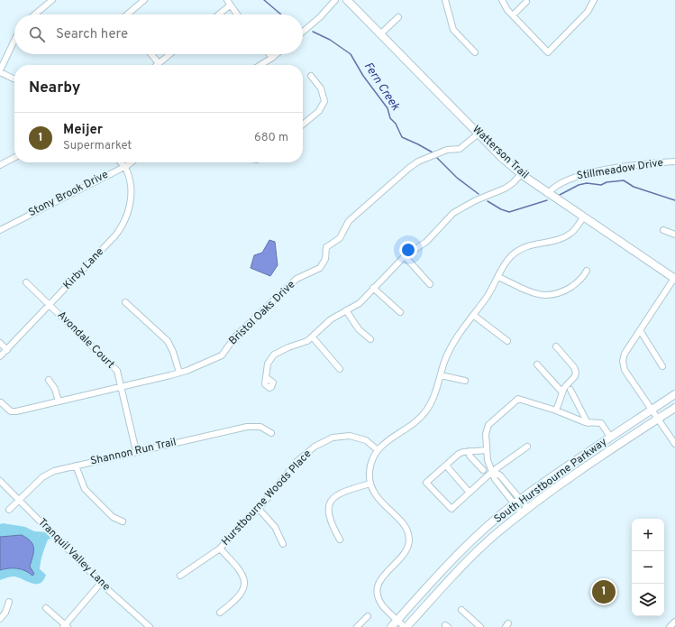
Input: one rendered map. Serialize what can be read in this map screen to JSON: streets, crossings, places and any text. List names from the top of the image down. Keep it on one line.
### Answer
{"streets":{"main road":["Watterson Trail","South Hurstbourne Parkway"],"street":["Stillmeadow Drive","Stony Brook Drive","Kirby Lane","Bristol Oaks Drive","Avondale Court","Shannon Run Trail","Hurstbourne Woods Place","Tranquil Valley Lane"]},"crossings":[["Watterson Trail","Stillmeadow Drive"],["Watterson Trail","Bristol Oaks Drive"],["Stony Brook Drive","Kirby Lane"],["Kirby Lane","Avondale Court"],["Bristol Oaks Drive","Avondale Court"],["Avondale Court","Shannon Run Trail"],["Shannon Run Trail","Tranquil Valley Lane"]],"water":["Fern Creek"],"page":{"search":"Search here","heading":"Nearby","list":[{"mark":"1","name":"Meijer","note":"Supermarket","value":"680 m"}],"map_buttons":["+","−"],"pins":"1"}}
